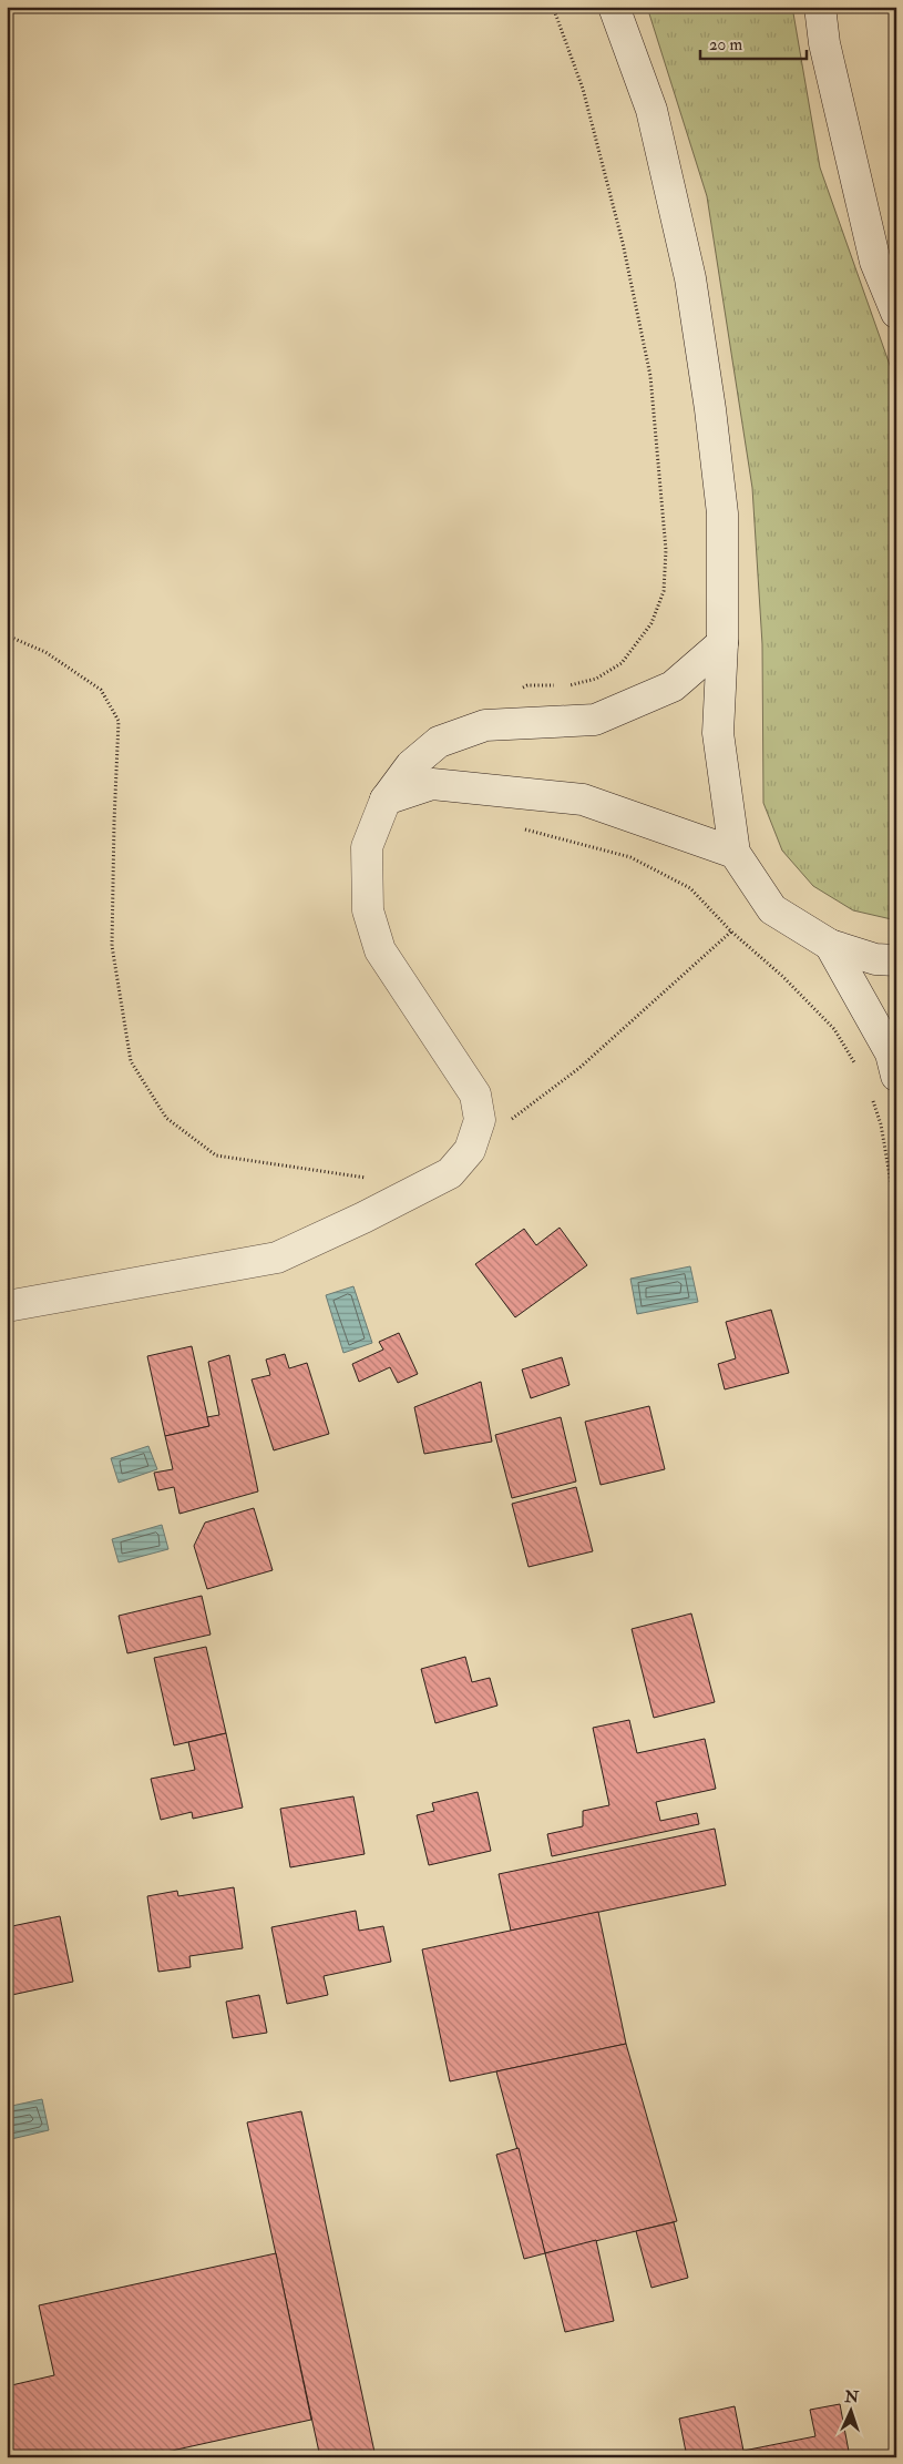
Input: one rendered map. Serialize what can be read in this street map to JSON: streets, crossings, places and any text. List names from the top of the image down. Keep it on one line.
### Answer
{"scale_bar":"20 m","north":"top"}
